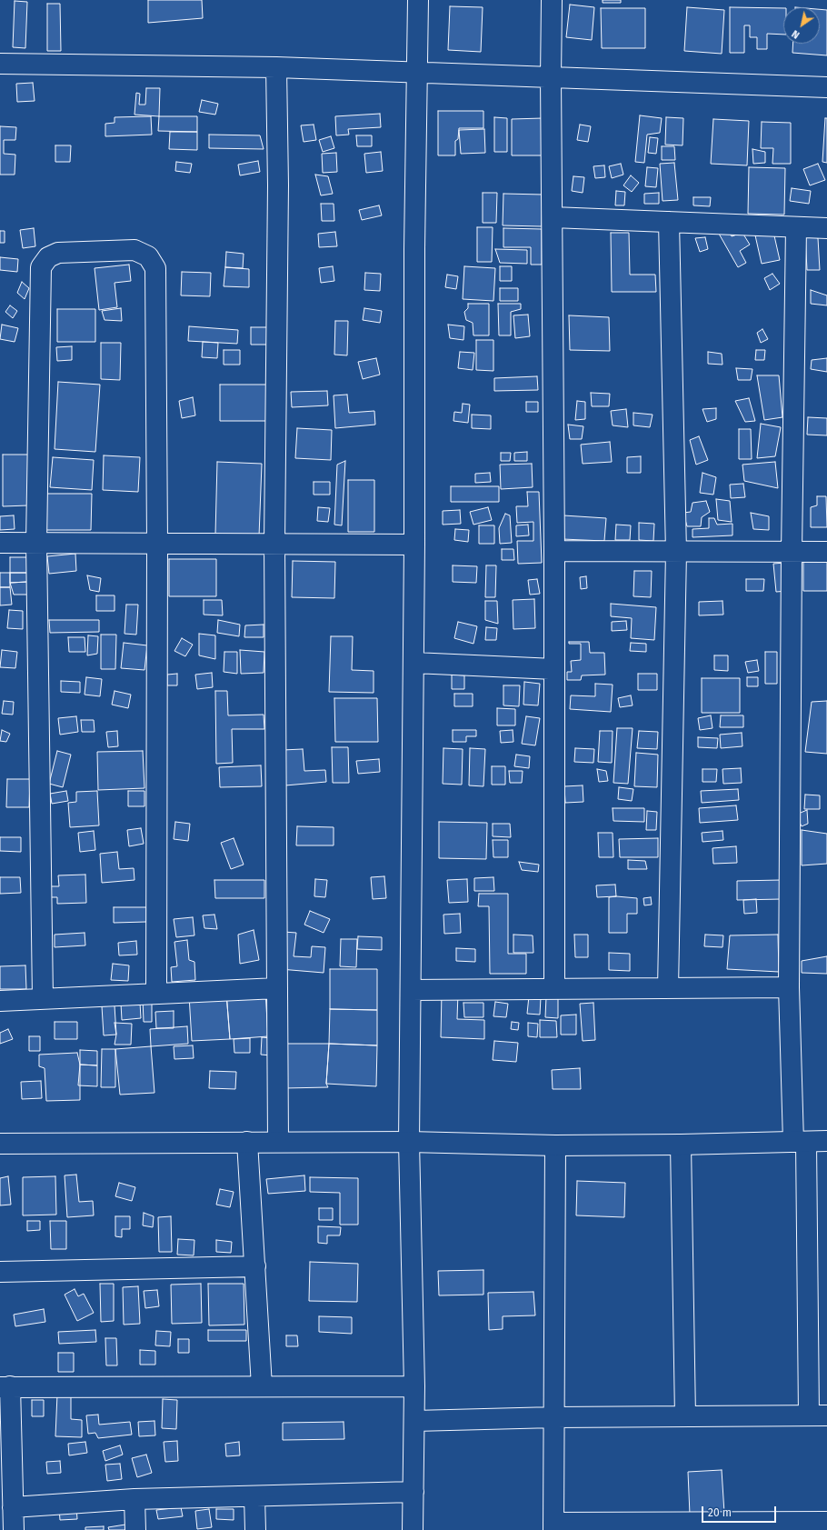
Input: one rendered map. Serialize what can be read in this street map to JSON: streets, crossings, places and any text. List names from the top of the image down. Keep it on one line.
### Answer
{"scale_bar":"20 m","north":"bottom left"}
